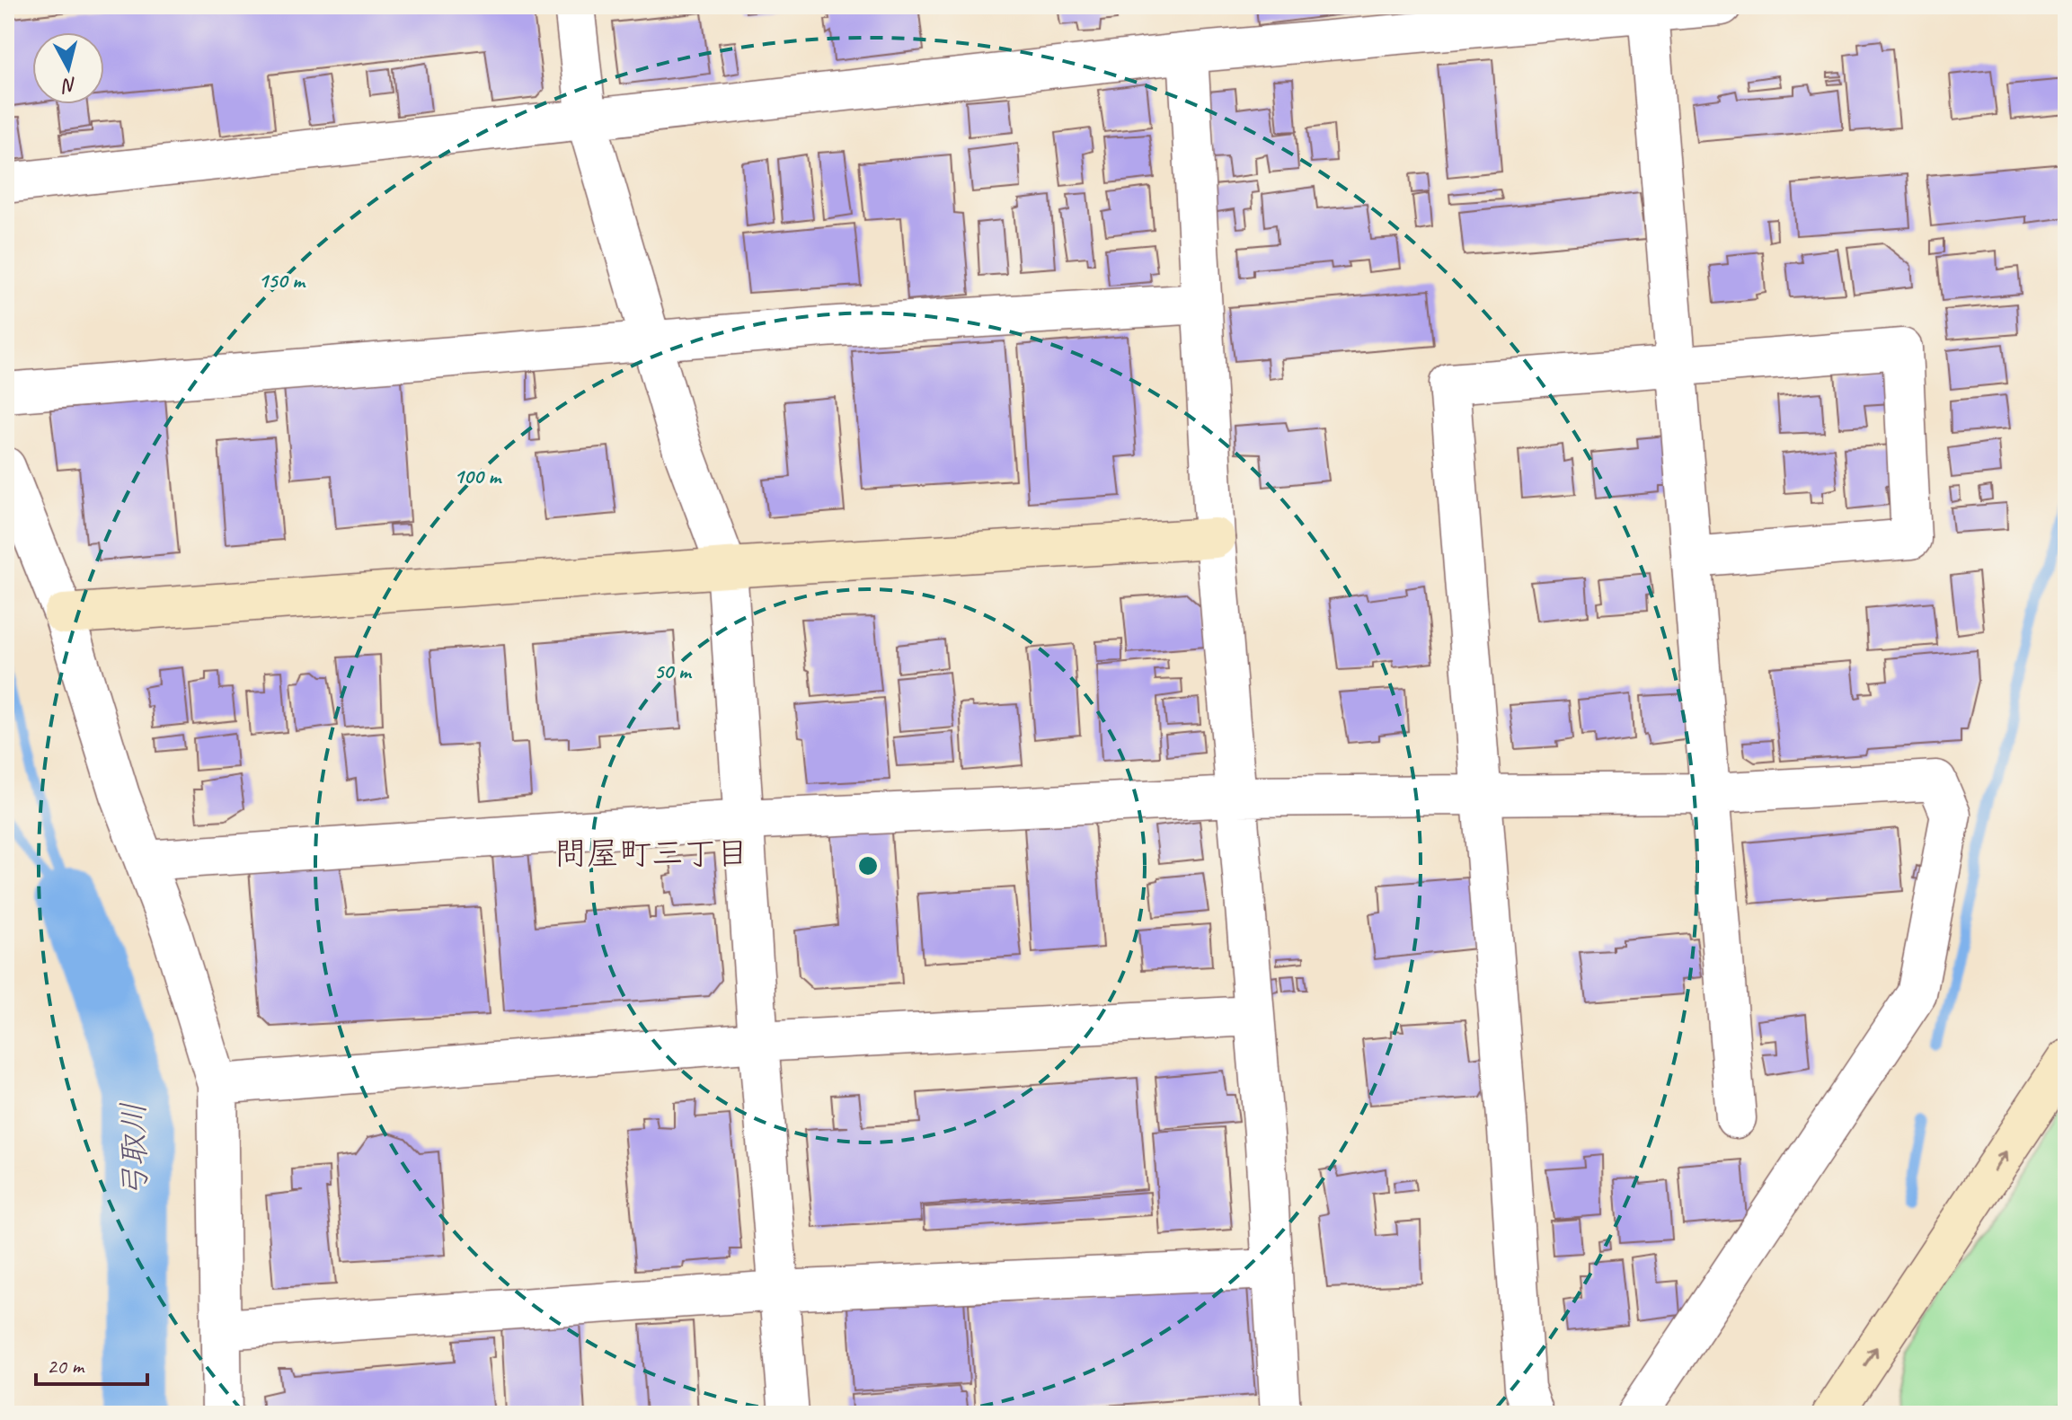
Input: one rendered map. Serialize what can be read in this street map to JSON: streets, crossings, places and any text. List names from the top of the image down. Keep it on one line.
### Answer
{"districts":["問屋町三丁目"],"water":["弓取川"],"scale_bar":"20 m","north":"bottom","rings":["150 m","100 m","50 m"]}
